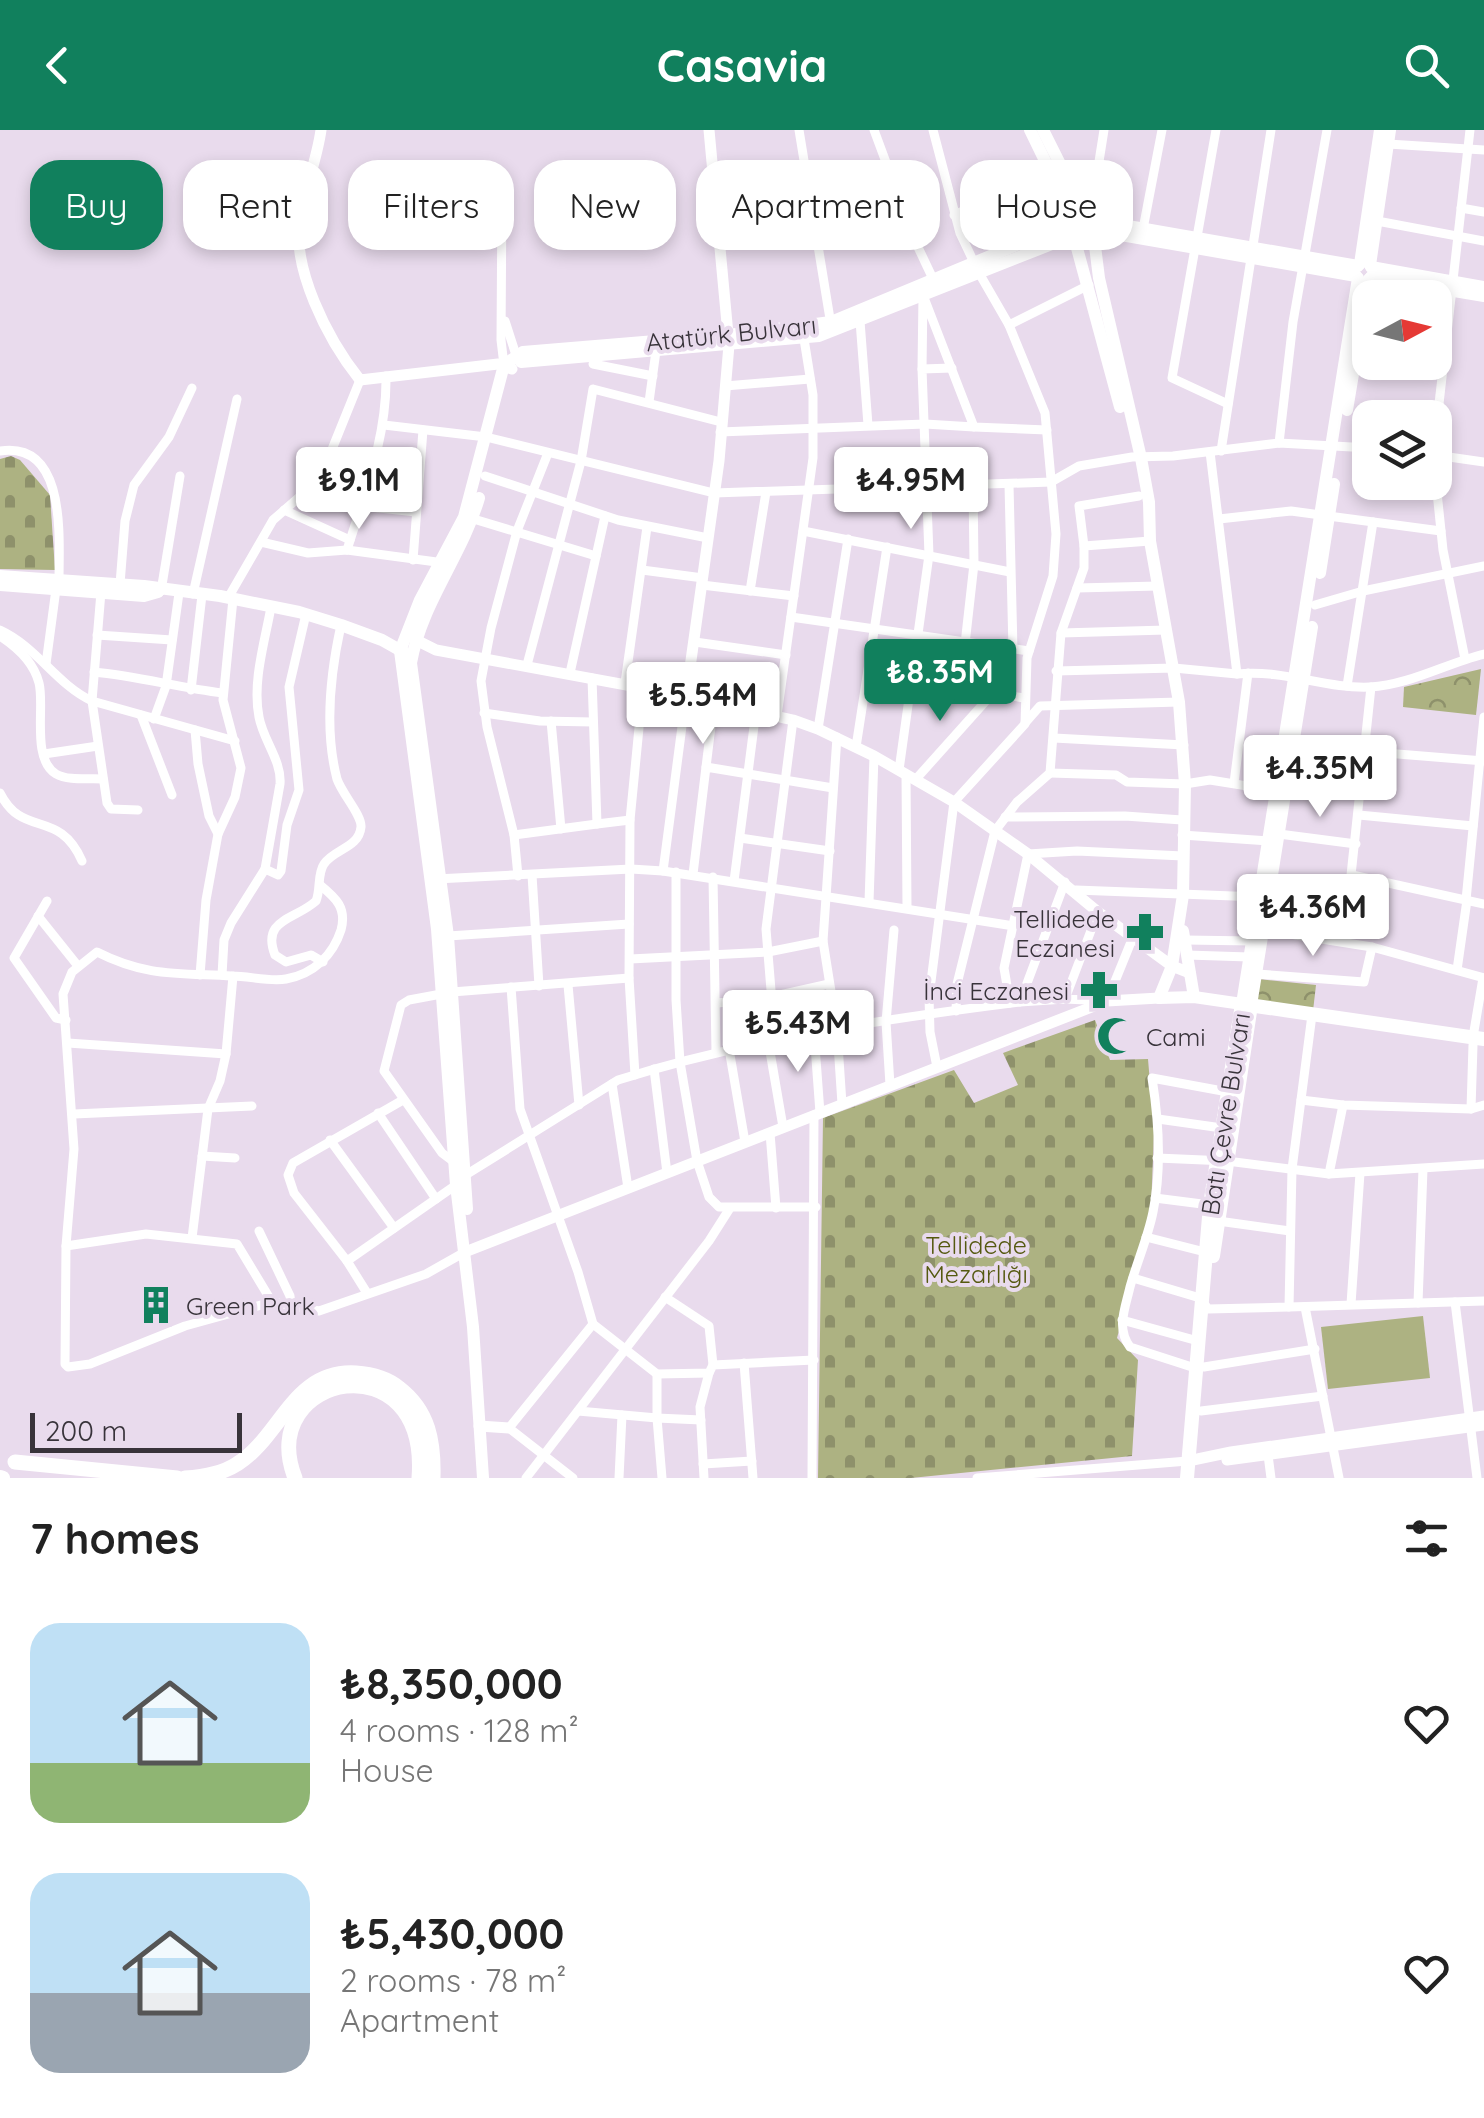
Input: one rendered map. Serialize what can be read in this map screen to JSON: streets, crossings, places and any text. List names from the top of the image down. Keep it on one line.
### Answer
{"streets":{"main road":["Atatürk Bulvarı","Batı Çevre Bulvarı"]},"crossings":[["Atatürk Bulvarı","Batı Çevre Bulvarı"]],"parks":["Tellidede Mezarlığı"],"places":{"pharmacy":["Tellidede Eczanesi","İnci Eczanesi"],"mosque":["Cami"],"building":["Green Park"]},"scale_bar":"200 m","north":"right","page":{"header":"Casavia","chip":["Buy","Rent","Filters","New","Apartment","House"],"price":["₺9.1M","₺4.95M","₺8.35M","₺5.54M","₺4.35M","₺4.36M","₺5.43M"],"scale":"200 m","heading":"7 homes","list":[{"name":"₺8,350,000","note":"4 rooms · 128 m² · House"},{"name":"₺5,430,000","note":"2 rooms · 78 m² · Apartment"}]}}
